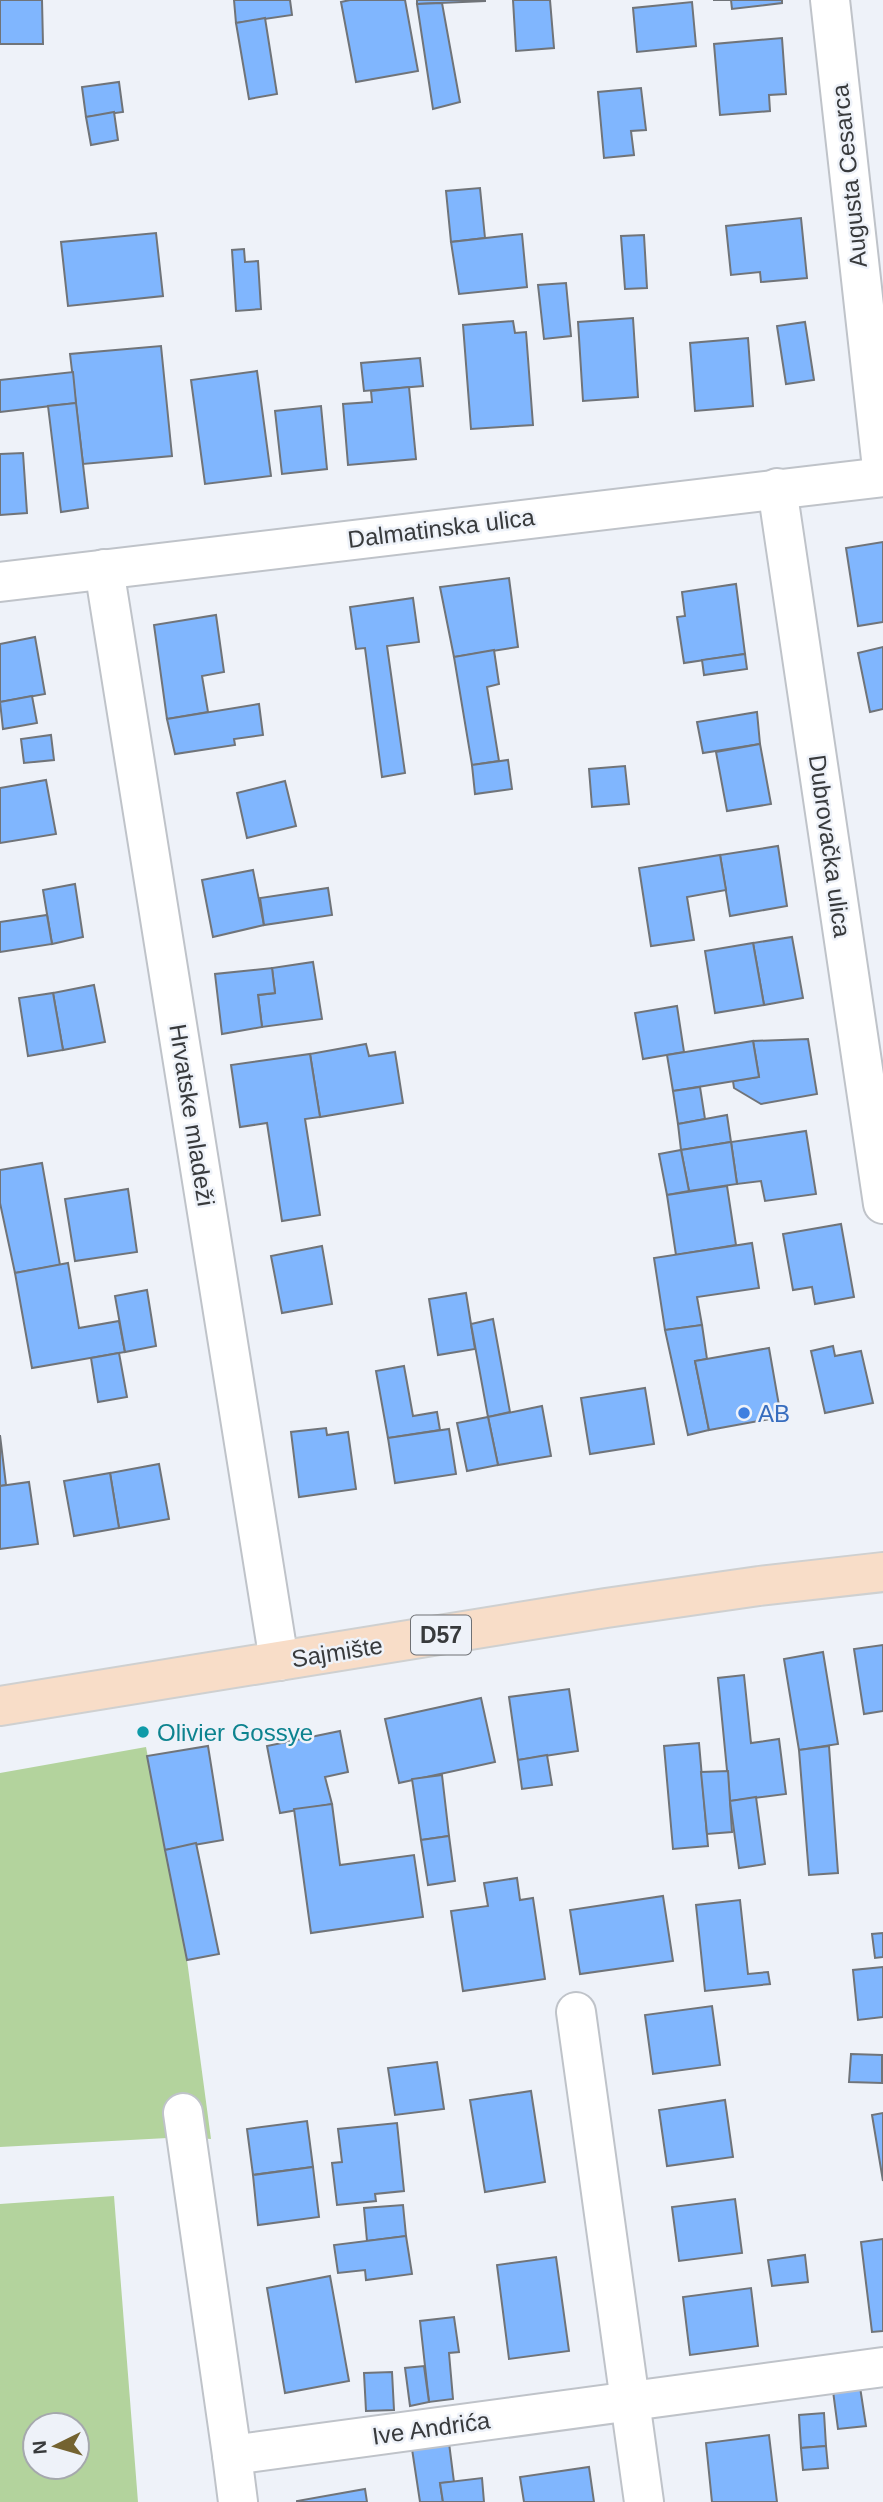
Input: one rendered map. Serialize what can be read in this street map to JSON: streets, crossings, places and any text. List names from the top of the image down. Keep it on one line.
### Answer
{"streets":{"main road":["D57","Sajmište"],"street":["Augusta Cesarca","Dalmatinska ulica","Dubrovačka ulica","Hrvatske mladeži","Ive Andrića"]},"crossings":[["Augusta Cesarca","Dalmatinska ulica"],["Dalmatinska ulica","Dubrovačka ulica"],["Dalmatinska ulica","Hrvatske mladeži"],["Hrvatske mladeži","Sajmište"]],"places":["AB","Olivier Gossye"],"north":"left"}
